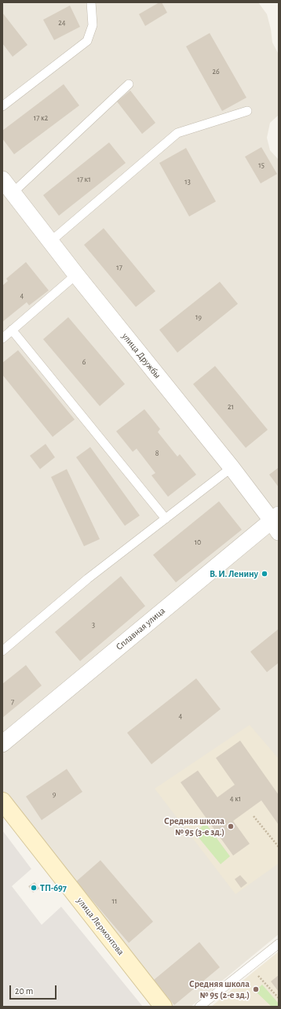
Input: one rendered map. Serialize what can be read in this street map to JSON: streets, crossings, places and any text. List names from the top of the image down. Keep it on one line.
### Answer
{"streets":{"street":["улица Дружбы","Сплавная улица","улица Лермонтова"]},"crossings":[["улица Дружбы","Сплавная улица"]],"places":["В. И. Ленину","Средняя школа № 95 (3-е зд.)","ТП-697","Средняя школа № 95 (2-е зд.)"],"house_numbers":["24","26","17 к2","15","17 к1","13","17","4","19","6","21","8","10","3","7","4","9","4 к1","11"],"scale_bar":"20 m"}
